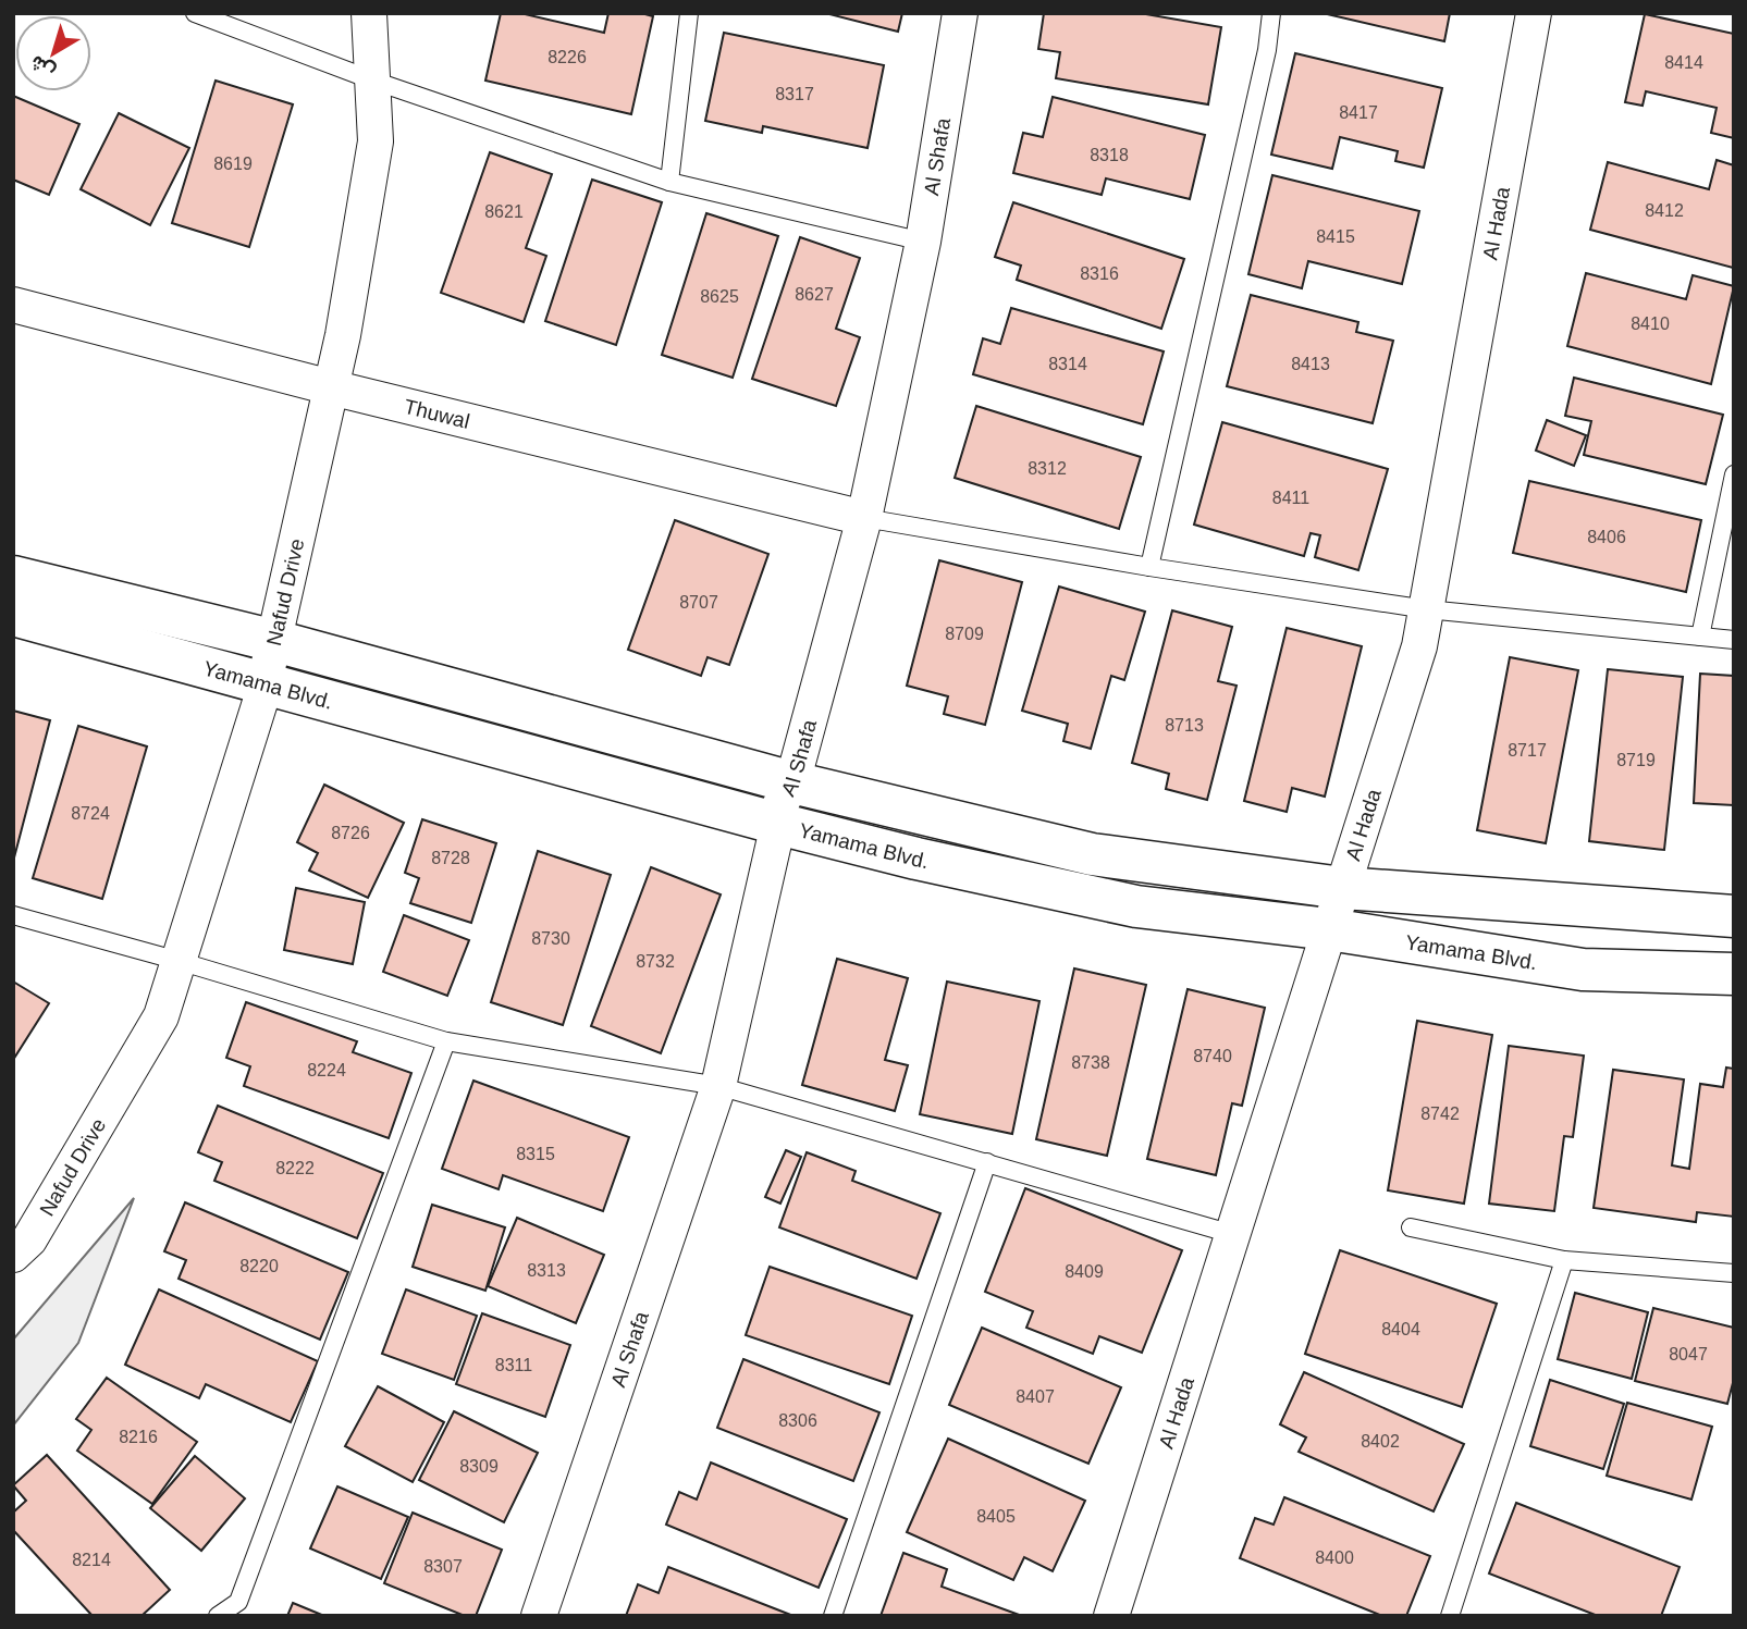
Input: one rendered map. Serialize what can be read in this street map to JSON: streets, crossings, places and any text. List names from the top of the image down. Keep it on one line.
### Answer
{"streets":{"main road":["Yamama Blvd."],"street":["Al Shafa","Al Hada","Thuwal","Nafud Drive"]},"crossings":[["Al Shafa","Thuwal"],["Al Shafa","Yamama Blvd."],["Al Hada","Yamama Blvd."],["Thuwal","Nafud Drive"],["Nafud Drive","Yamama Blvd."]],"house_numbers":["8226","8414","8317","8417","8318","8619","8412","8621","8415","8316","8627","8625","8410","8314","8413","8312","8411","8406","8707","8709","8713","8717","8719","8724","8726","8728","8730","8732","8740","8738","8224","8742","8315","8222","8220","8313","8409","8404","8047","8311","8407","8306","8216","8402","8309","8405","8400","8214","8307"],"north":"bottom left"}
